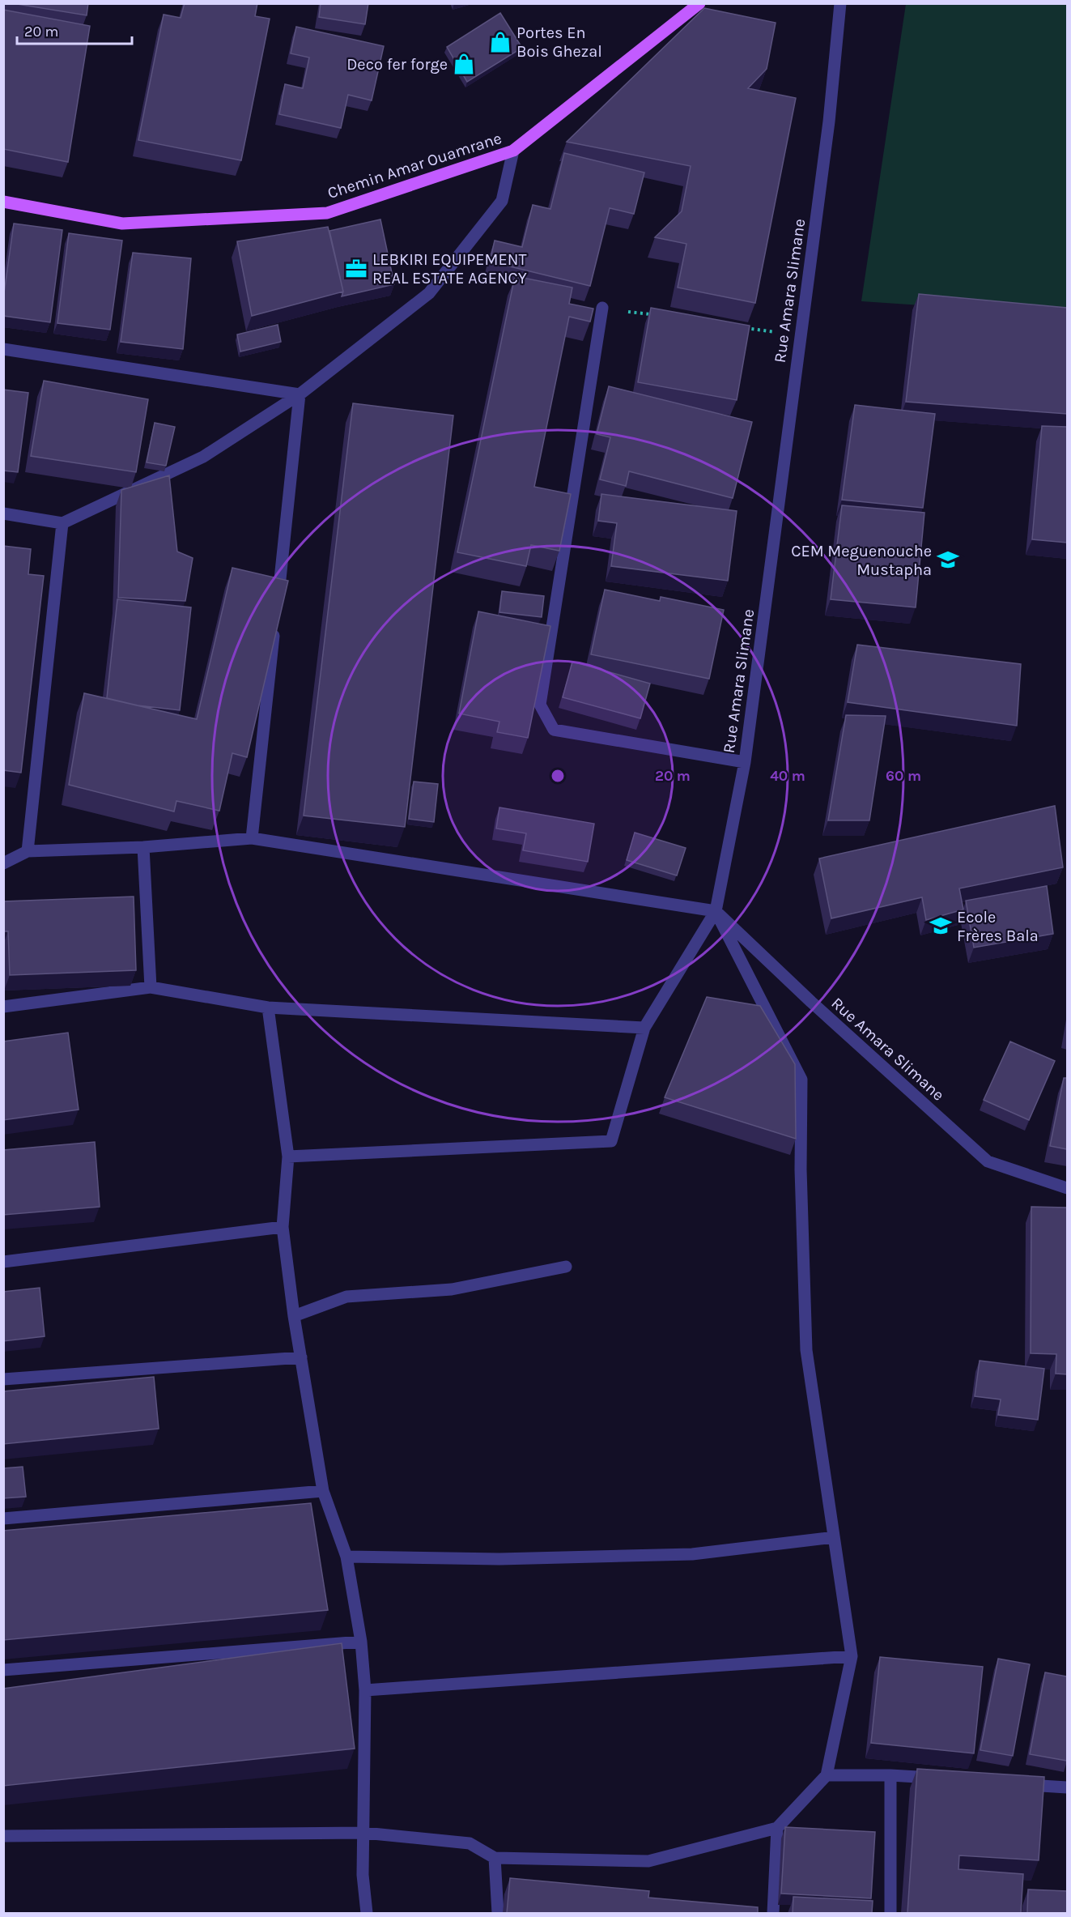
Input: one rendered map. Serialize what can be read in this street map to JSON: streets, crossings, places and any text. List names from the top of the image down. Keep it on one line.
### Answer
{"streets":{"main road":["Chemin Amar Ouamrane"],"street":["Rue Amara Slimane"]},"places":{"shop":["Portes En Bois Ghezal","Deco fer forge"],"office":["LEBKIRI EQUIPEMENT REAL ESTATE AGENCY"],"school or university":["CEM Meguenouche Mustapha","Ecole Frères Bala"]},"scale_bar":"20 m","rings":["20 m","40 m","60 m"]}
